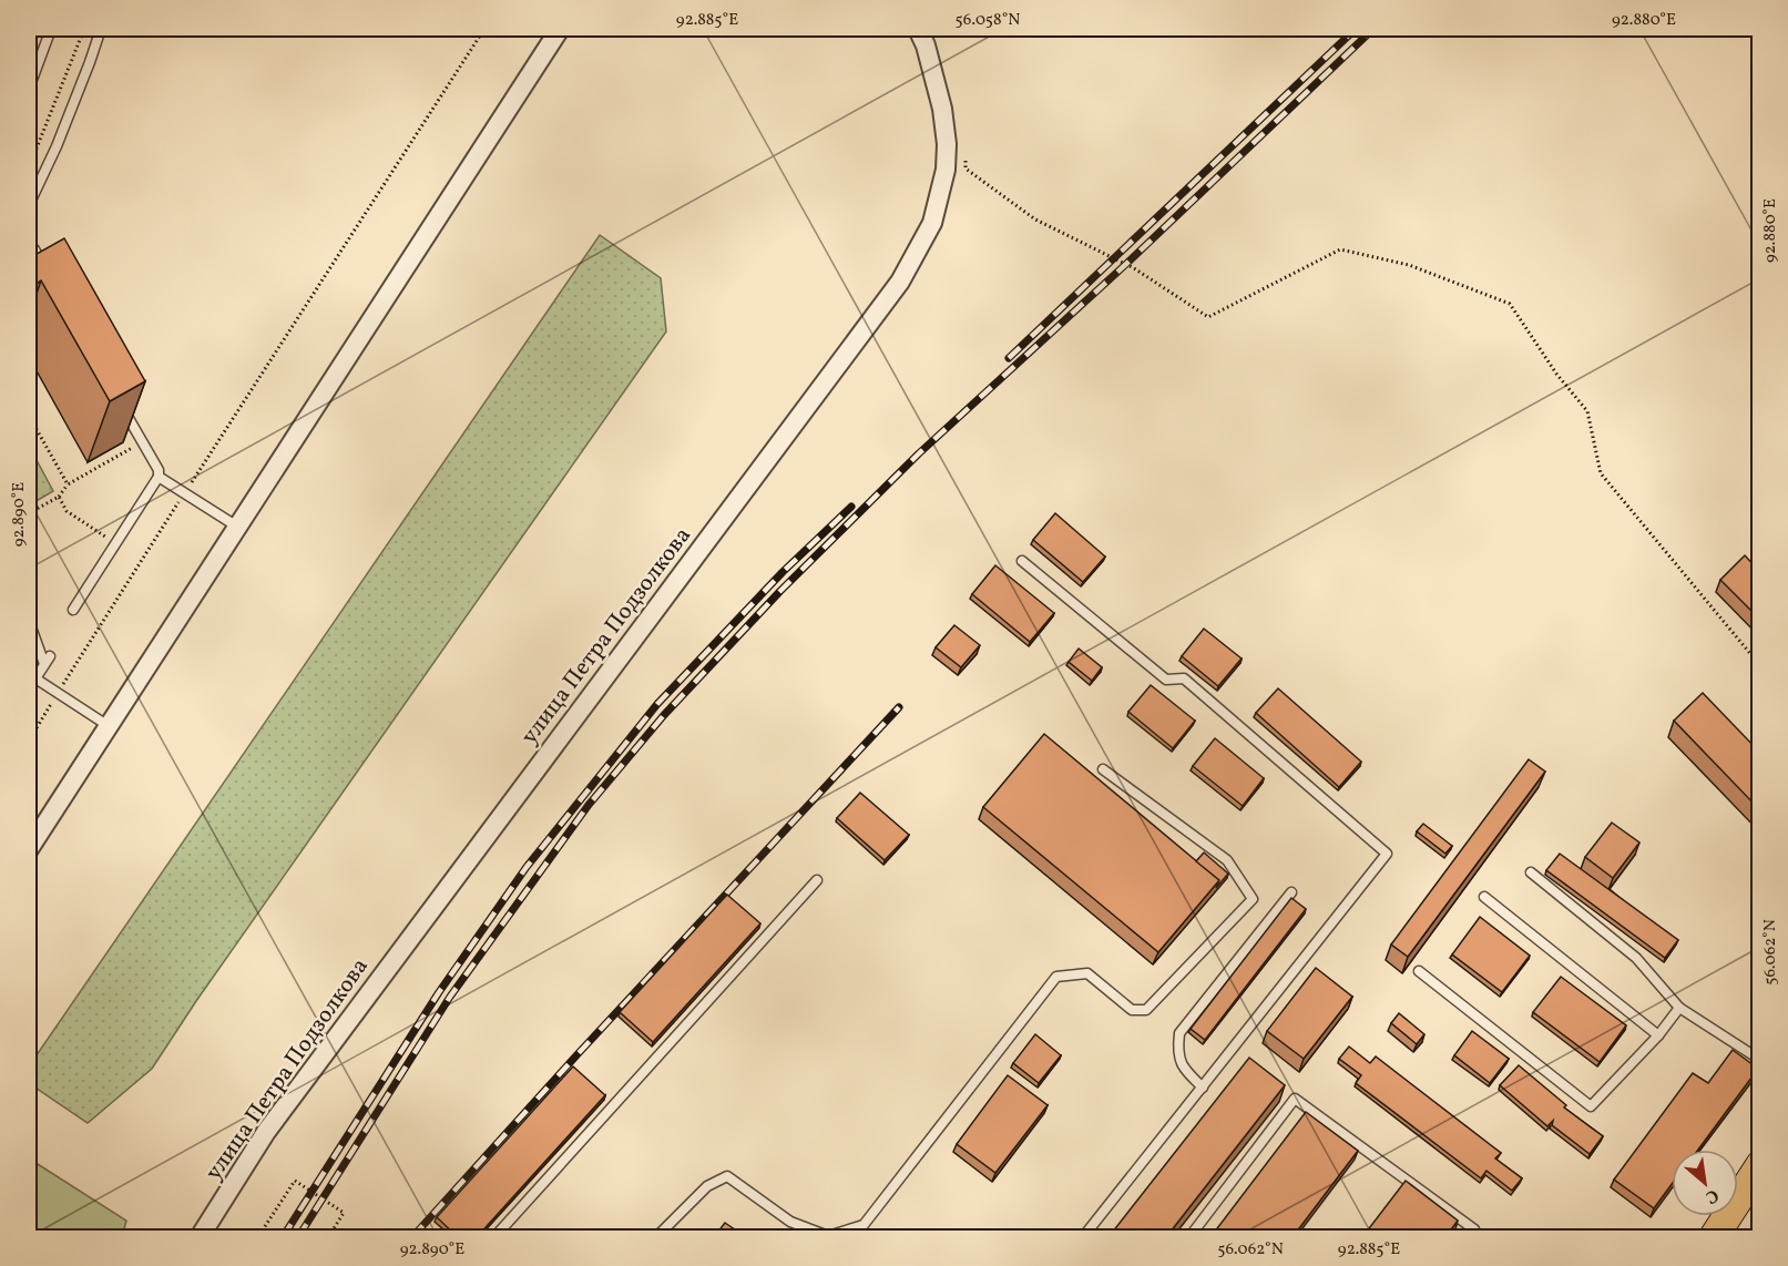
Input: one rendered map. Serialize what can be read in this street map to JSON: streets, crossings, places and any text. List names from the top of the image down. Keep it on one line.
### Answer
{"streets":{"street":["улица Петра Подзолкова"]},"north":"bottom right","coordinates":["92.885°E","56.058°N","92.880°E","92.890°E","56.062°N"]}
